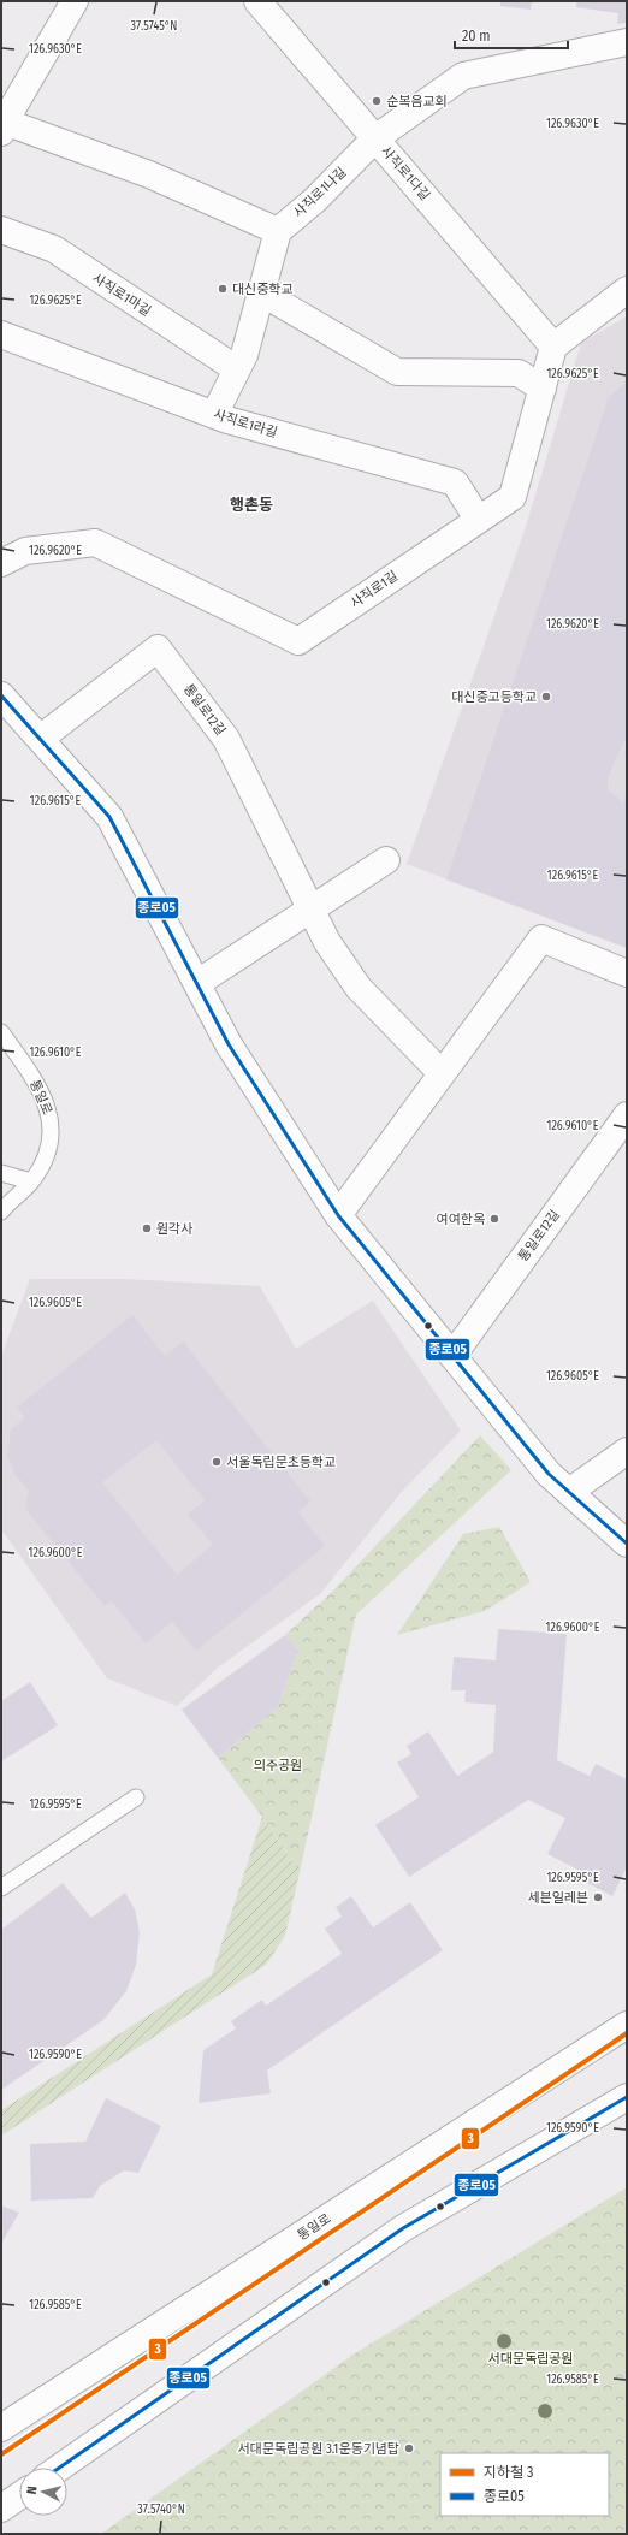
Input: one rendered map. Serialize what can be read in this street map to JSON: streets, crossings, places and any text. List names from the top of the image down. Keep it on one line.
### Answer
{"streets":{"street":["사직로1다길","사직로1나길","사직로1마길","사직로1라길","사직로1길","통일로12길","통일로"]},"crossings":[["사직로1다길","사직로1나길"],["사직로1다길","사직로1길"],["사직로1라길","사직로1길"]],"districts":["행촌동"],"parks":["의주공원","서대문독립공원"],"places":["순복음교회","대신중학교","대신중고등학교","여여한옥","원각사","서울독립문초등학교","세븐일레븐","서대문독립공원 3.1운동기념탑"],"lines":["transit line 종로05","metro line 3"],"legend":["지하철 3","종로05"],"scale_bar":"20 m","north":"left","coordinates":["37.5745°N","126.9630°E","126.9625°E","126.9620°E","126.9615°E","126.9610°E","126.9605°E","126.9600°E","126.9595°E","126.9590°E","126.9585°E","37.5740°N"]}
